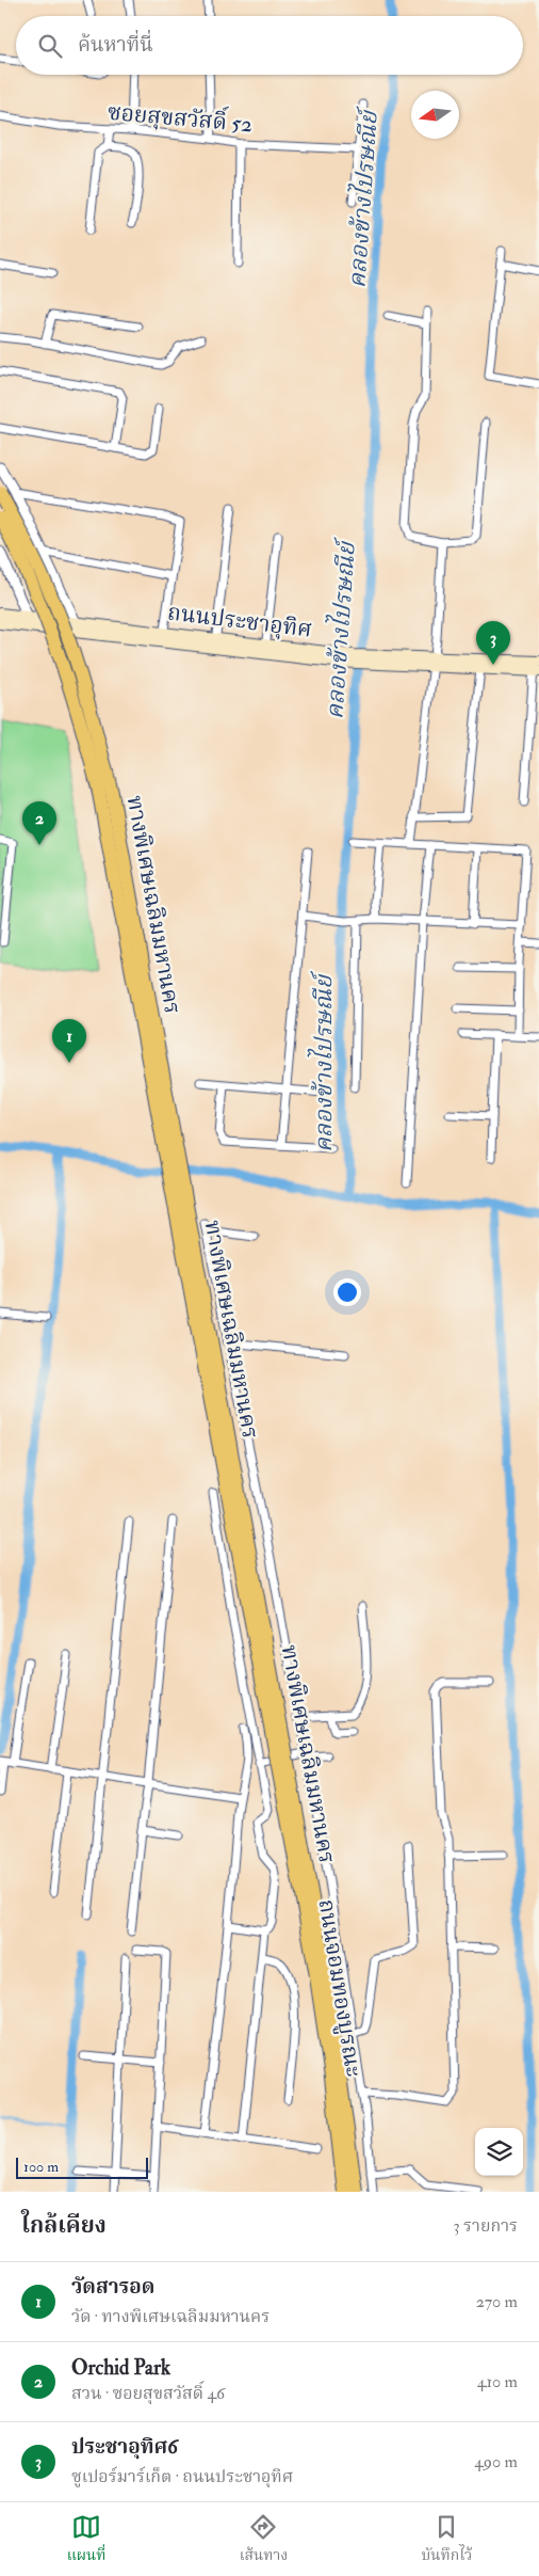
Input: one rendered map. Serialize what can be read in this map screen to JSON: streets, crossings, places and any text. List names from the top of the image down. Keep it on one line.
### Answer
{"streets":{"highway":["ทางพิเศษเฉลิมมหานคร"],"main road":["ถนนประชาอุทิศ"],"street":["ซอยสุขสวัสดิ์ 52","ถนนจอมทองบูรณะ"]},"crossings":[["ถนนประชาอุทิศ","ถนนจอมทองบูรณะ"]],"water":["คลองข้างไปรษณีย์"],"scale_bar":"100 m","north":"left","page":{"search":"ค้นหาที่นี่","pins":["3","2","1"],"scale":"100 m","heading":["ใกล้เคียง","3 รายการ"],"list":[{"mark":"1","name":"วัดสารอด","note":"วัด · ทางพิเศษเฉลิมมหานคร","value":"270 m"},{"mark":"2","name":"Orchid Park","note":"สวน · ซอยสุขสวัสดิ์ 46","value":"410 m"},{"mark":"3","name":"ประชาอุทิศ6","note":"ซูเปอร์มาร์เก็ต · ถนนประชาอุทิศ","value":"490 m"}],"nav":["แผนที่","เส้นทาง","บันทึกไว้"]}}
